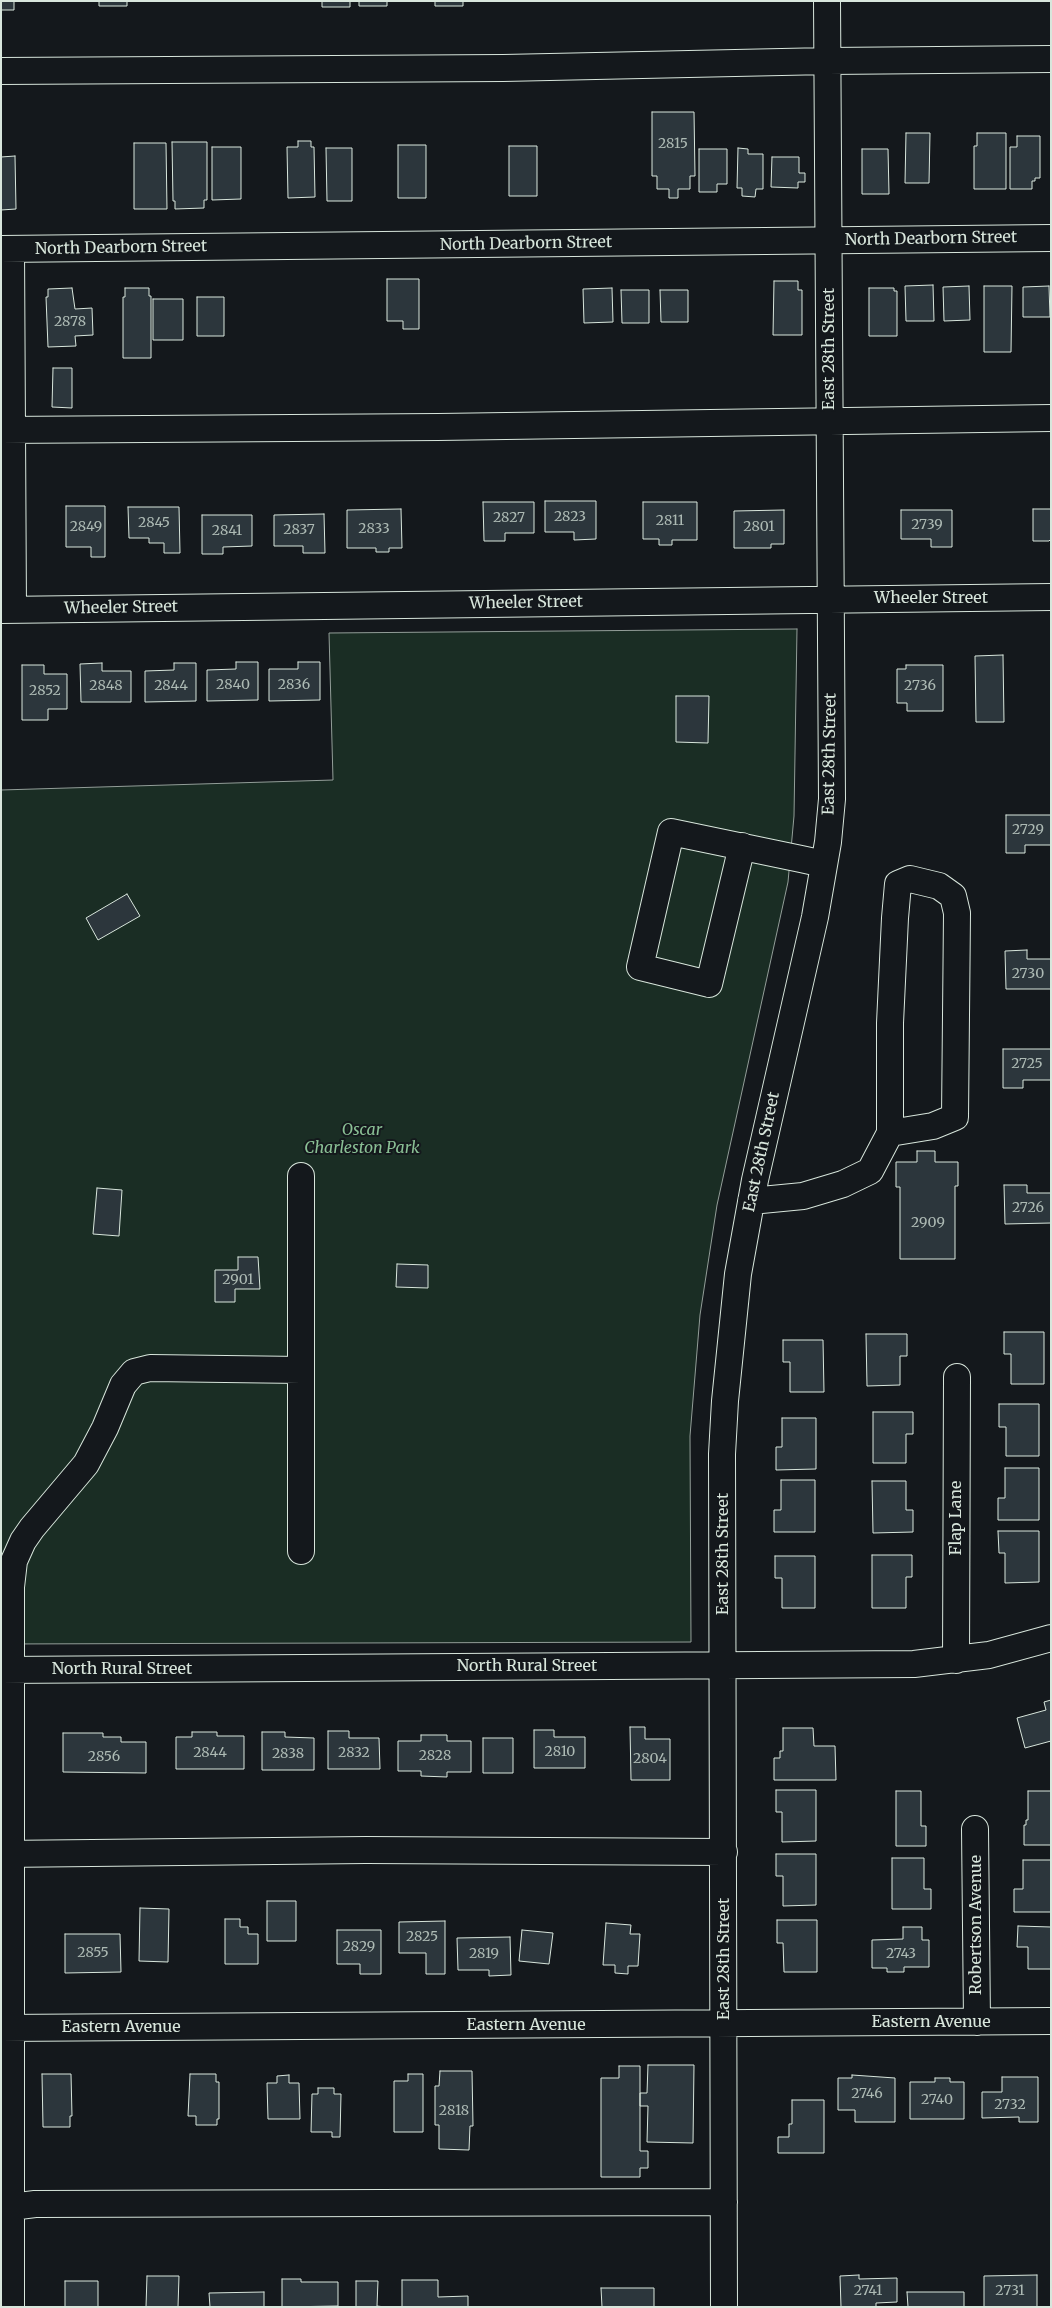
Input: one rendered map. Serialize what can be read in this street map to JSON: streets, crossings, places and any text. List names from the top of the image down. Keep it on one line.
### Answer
{"streets":{"street":["North Dearborn Street","East 28th Street","Wheeler Street","Flap Lane","North Rural Street","Robertson Avenue","Eastern Avenue"]},"crossings":[["North Dearborn Street","East 28th Street"],["East 28th Street","Wheeler Street"],["East 28th Street","North Rural Street"],["East 28th Street","Eastern Avenue"],["Flap Lane","North Rural Street"],["Robertson Avenue","Eastern Avenue"]],"parks":["Oscar Charleston Park"],"house_numbers":["2815","2878","2823","2827","2811","2845","2739","2849","2801","2833","2837","2841","2840","2836","2848","2844","2736","2852","2729","2730","2725","2726","2909","2901","2810","2844","2832","2838","2828","2856","2804","2825","2829","2855","2819","2743","2746","2740","2732","2818","2741","2731"]}
